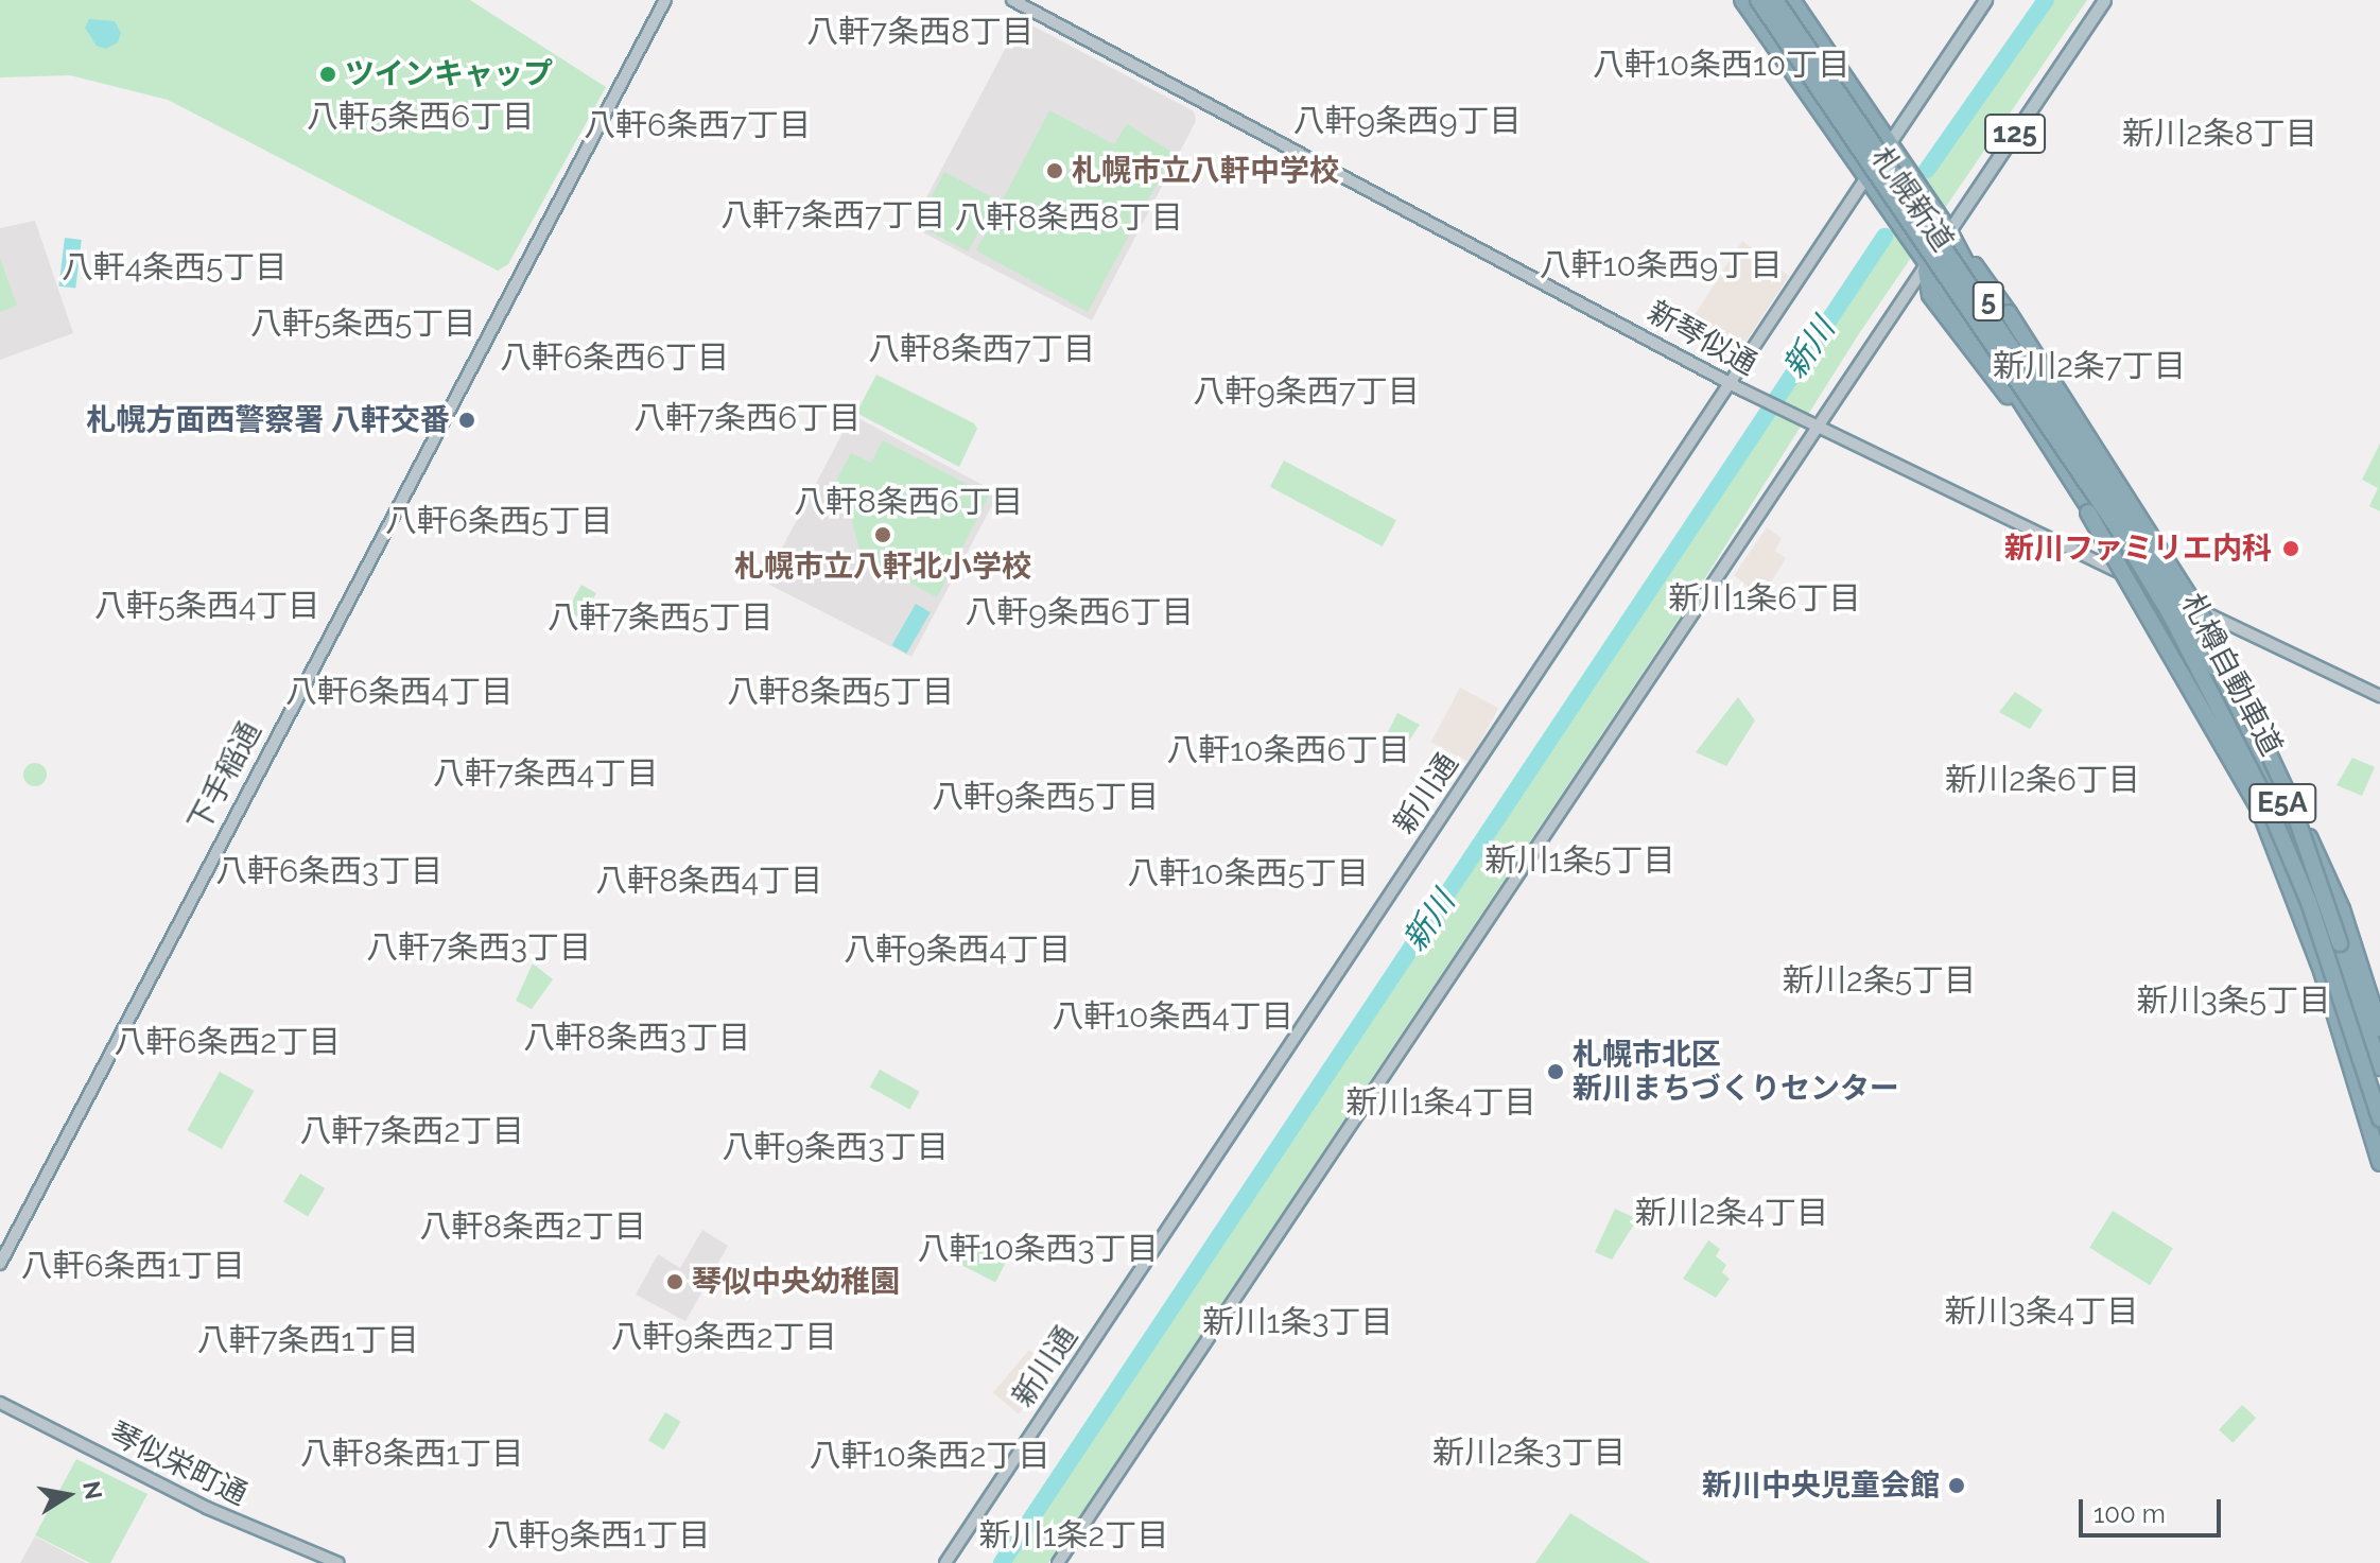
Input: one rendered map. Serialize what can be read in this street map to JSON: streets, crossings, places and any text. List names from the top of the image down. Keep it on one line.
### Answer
{"streets":{"highway":["札幌新道","5","札樽自動車道","E5A"],"main road":["125"],"street":["新琴似通","下手稲通","新川通","琴似栄町通"]},"crossings":[["125","札幌新道"],["札幌新道","新琴似通"],["札幌新道","新川通"],["新琴似通","新川通"]],"districts":["八軒7条西8丁目","八軒10条西10丁目","八軒5条西6丁目","八軒9条西9丁目","八軒6条西7丁目","新川2条8丁目","八軒7条西7丁目","八軒8条西8丁目","八軒10条西9丁目","八軒4条西5丁目","八軒5条西5丁目","八軒8条西7丁目","八軒6条西6丁目","新川2条7丁目","八軒9条西7丁目","八軒7条西6丁目","八軒8条西6丁目","八軒6条西5丁目","新川1条6丁目","八軒5条西4丁目","八軒9条西6丁目","八軒7条西5丁目","八軒6条西4丁目","八軒8条西5丁目","八軒10条西6丁目","八軒7条西4丁目","新川2条6丁目","八軒9条西5丁目","新川1条5丁目","八軒6条西3丁目","八軒10条西5丁目","八軒8条西4丁目","八軒7条西3丁目","八軒9条西4丁目","新川2条5丁目","新川3条5丁目","八軒10条西4丁目","八軒8条西3丁目","八軒6条西2丁目","新川1条4丁目","八軒7条西2丁目","八軒9条西3丁目","新川2条4丁目","八軒8条西2丁目","八軒10条西3丁目","八軒6条西1丁目","新川3条4丁目","新川1条3丁目","八軒9条西2丁目","八軒7条西1丁目","新川2条3丁目","八軒8条西1丁目","八軒10条西2丁目","八軒9条西1丁目","新川1条2丁目"],"water":["新川"],"places":["ツインキャップ","札幌市立八軒中学校","札幌方面西警察署 八軒交番","札幌市立八軒北小学校","新川ファミリエ内科","札幌市北区 新川まちづくりセンター","琴似中央幼稚園","新川中央児童会館"],"scale_bar":"100 m","north":"right"}
